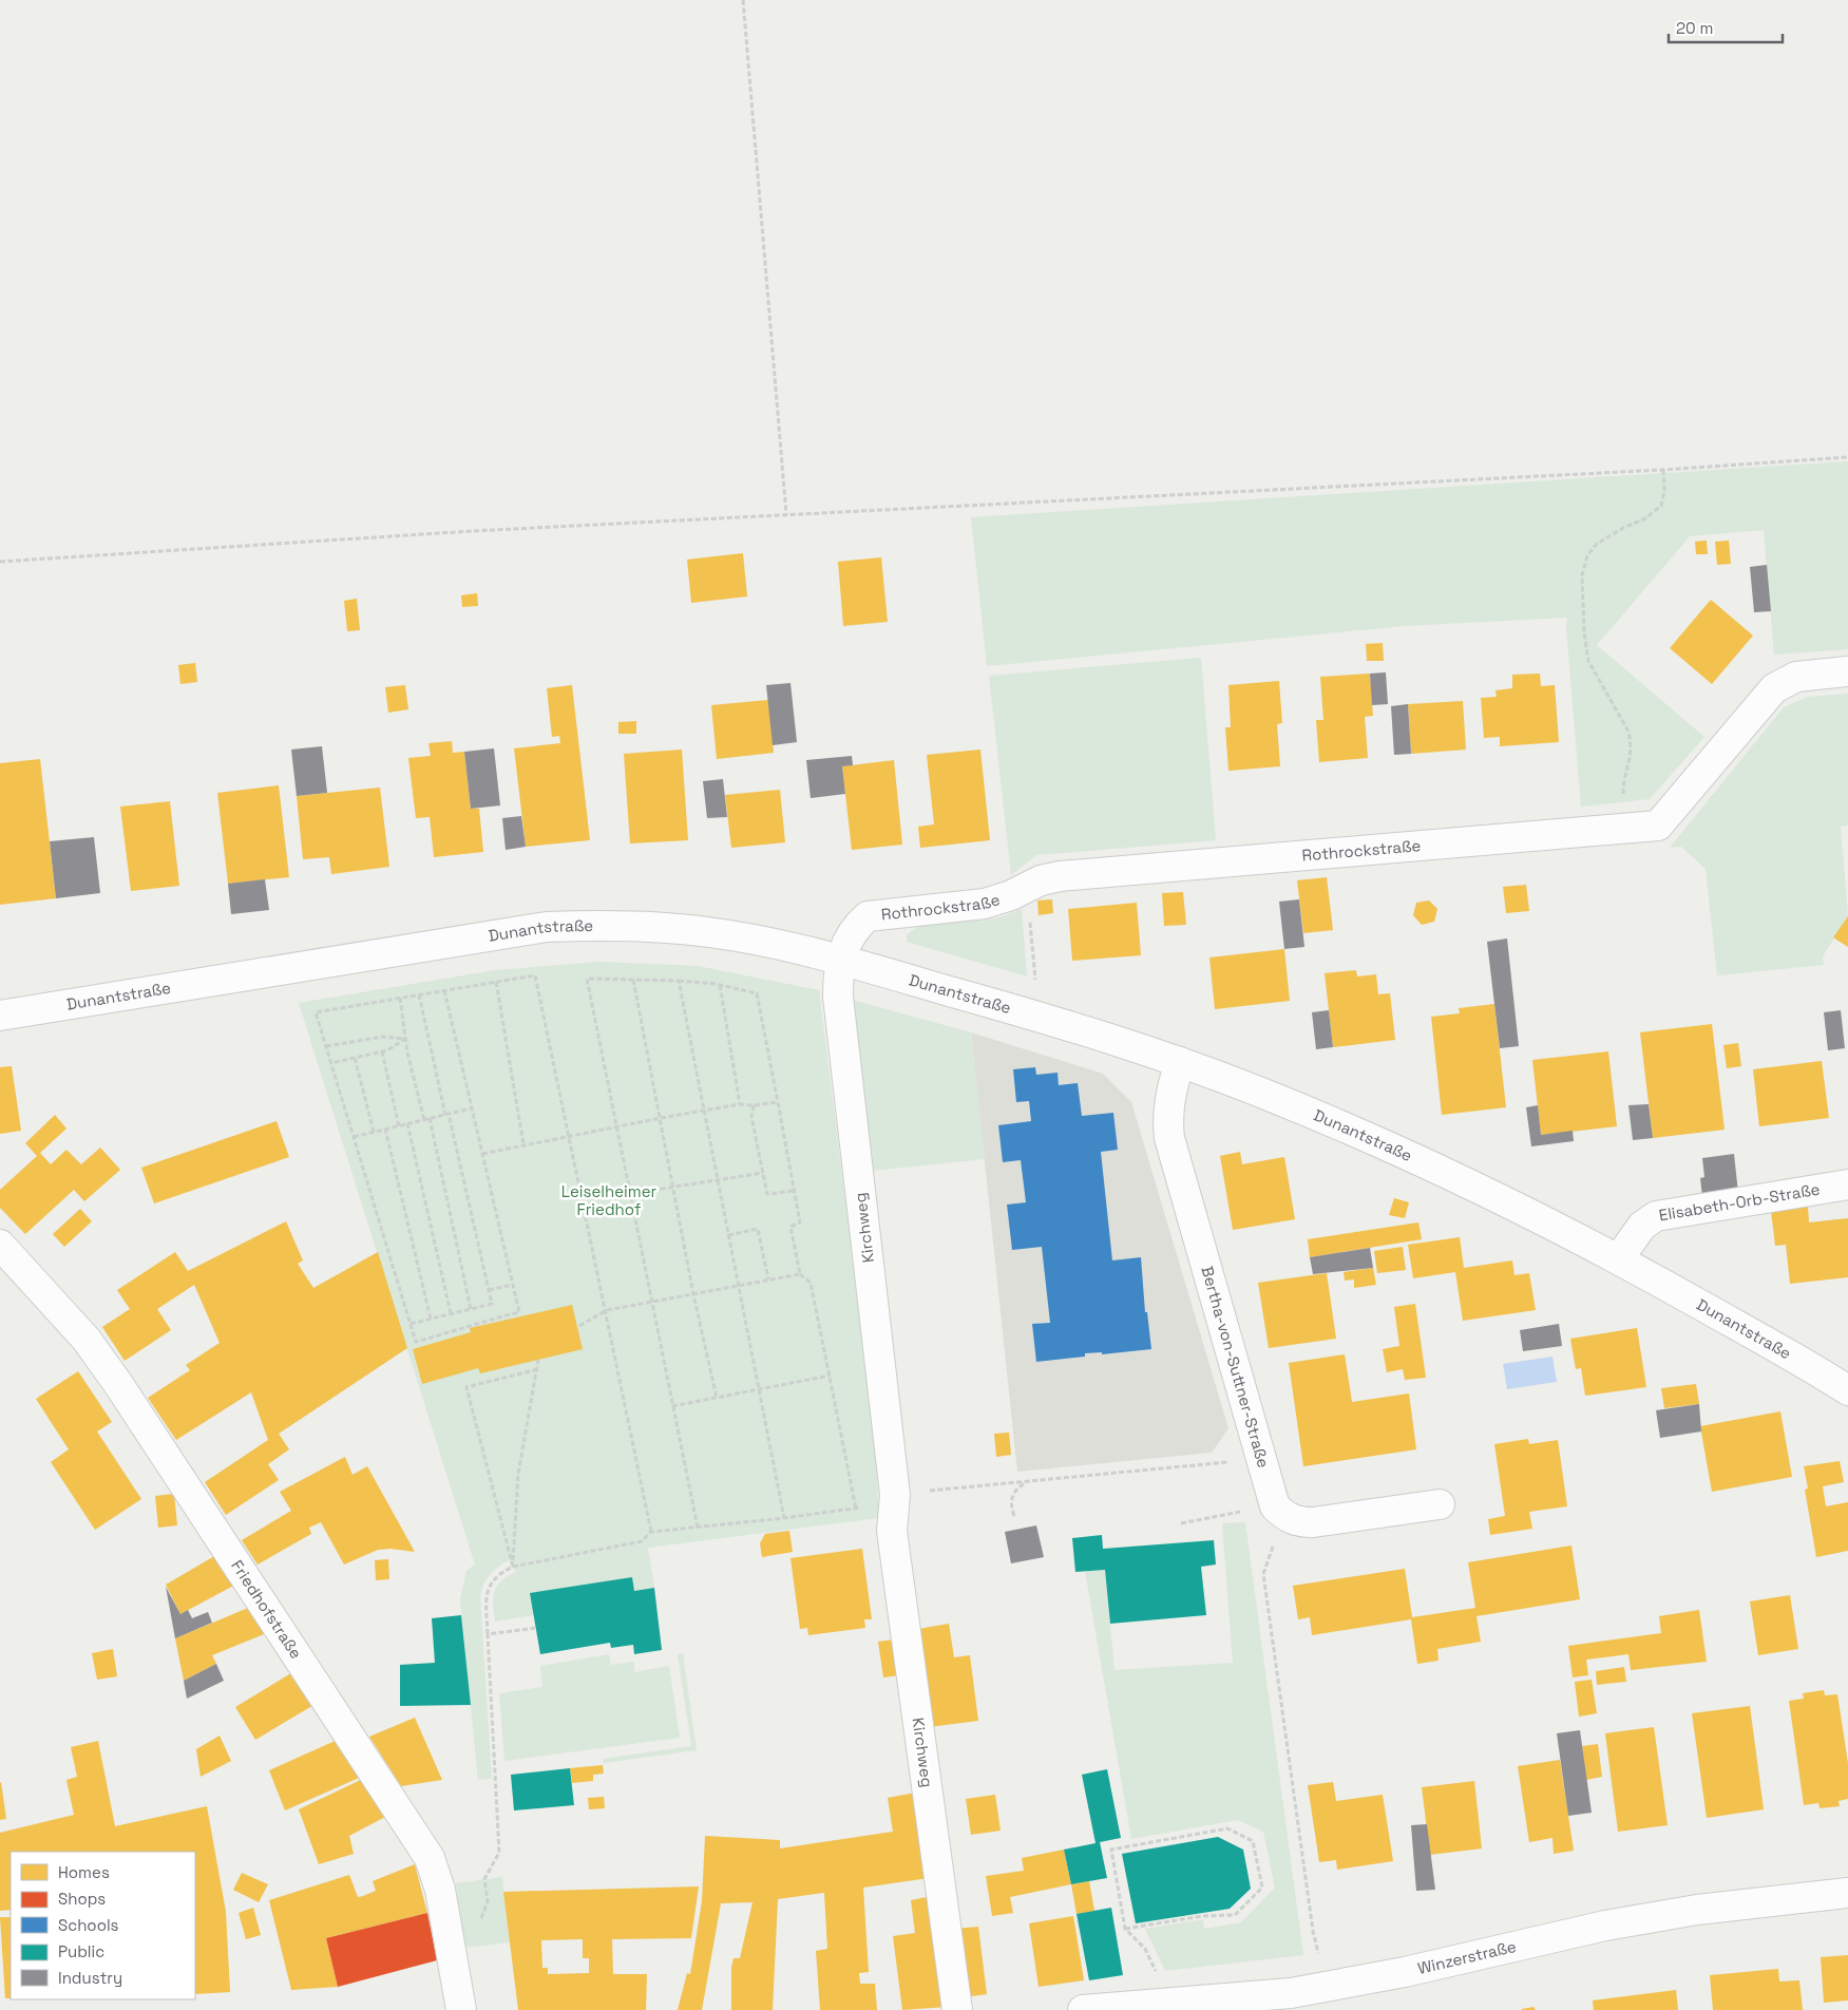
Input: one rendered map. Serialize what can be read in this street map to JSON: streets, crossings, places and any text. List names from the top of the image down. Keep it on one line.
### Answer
{"streets":{"street":["Rothrockstraße","Dunantstraße","Elisabeth-Orb-Straße","Kirchweg","Bertha-von-Suttner-Straße","Friedhofstraße","Winzerstraße"]},"crossings":[["Rothrockstraße","Dunantstraße"],["Rothrockstraße","Kirchweg"],["Dunantstraße","Elisabeth-Orb-Straße"],["Dunantstraße","Kirchweg"],["Dunantstraße","Bertha-von-Suttner-Straße"]],"parks":["Leiselheimer Friedhof"],"legend":["Homes","Shops","Schools","Public","Industry"],"scale_bar":"20 m"}
